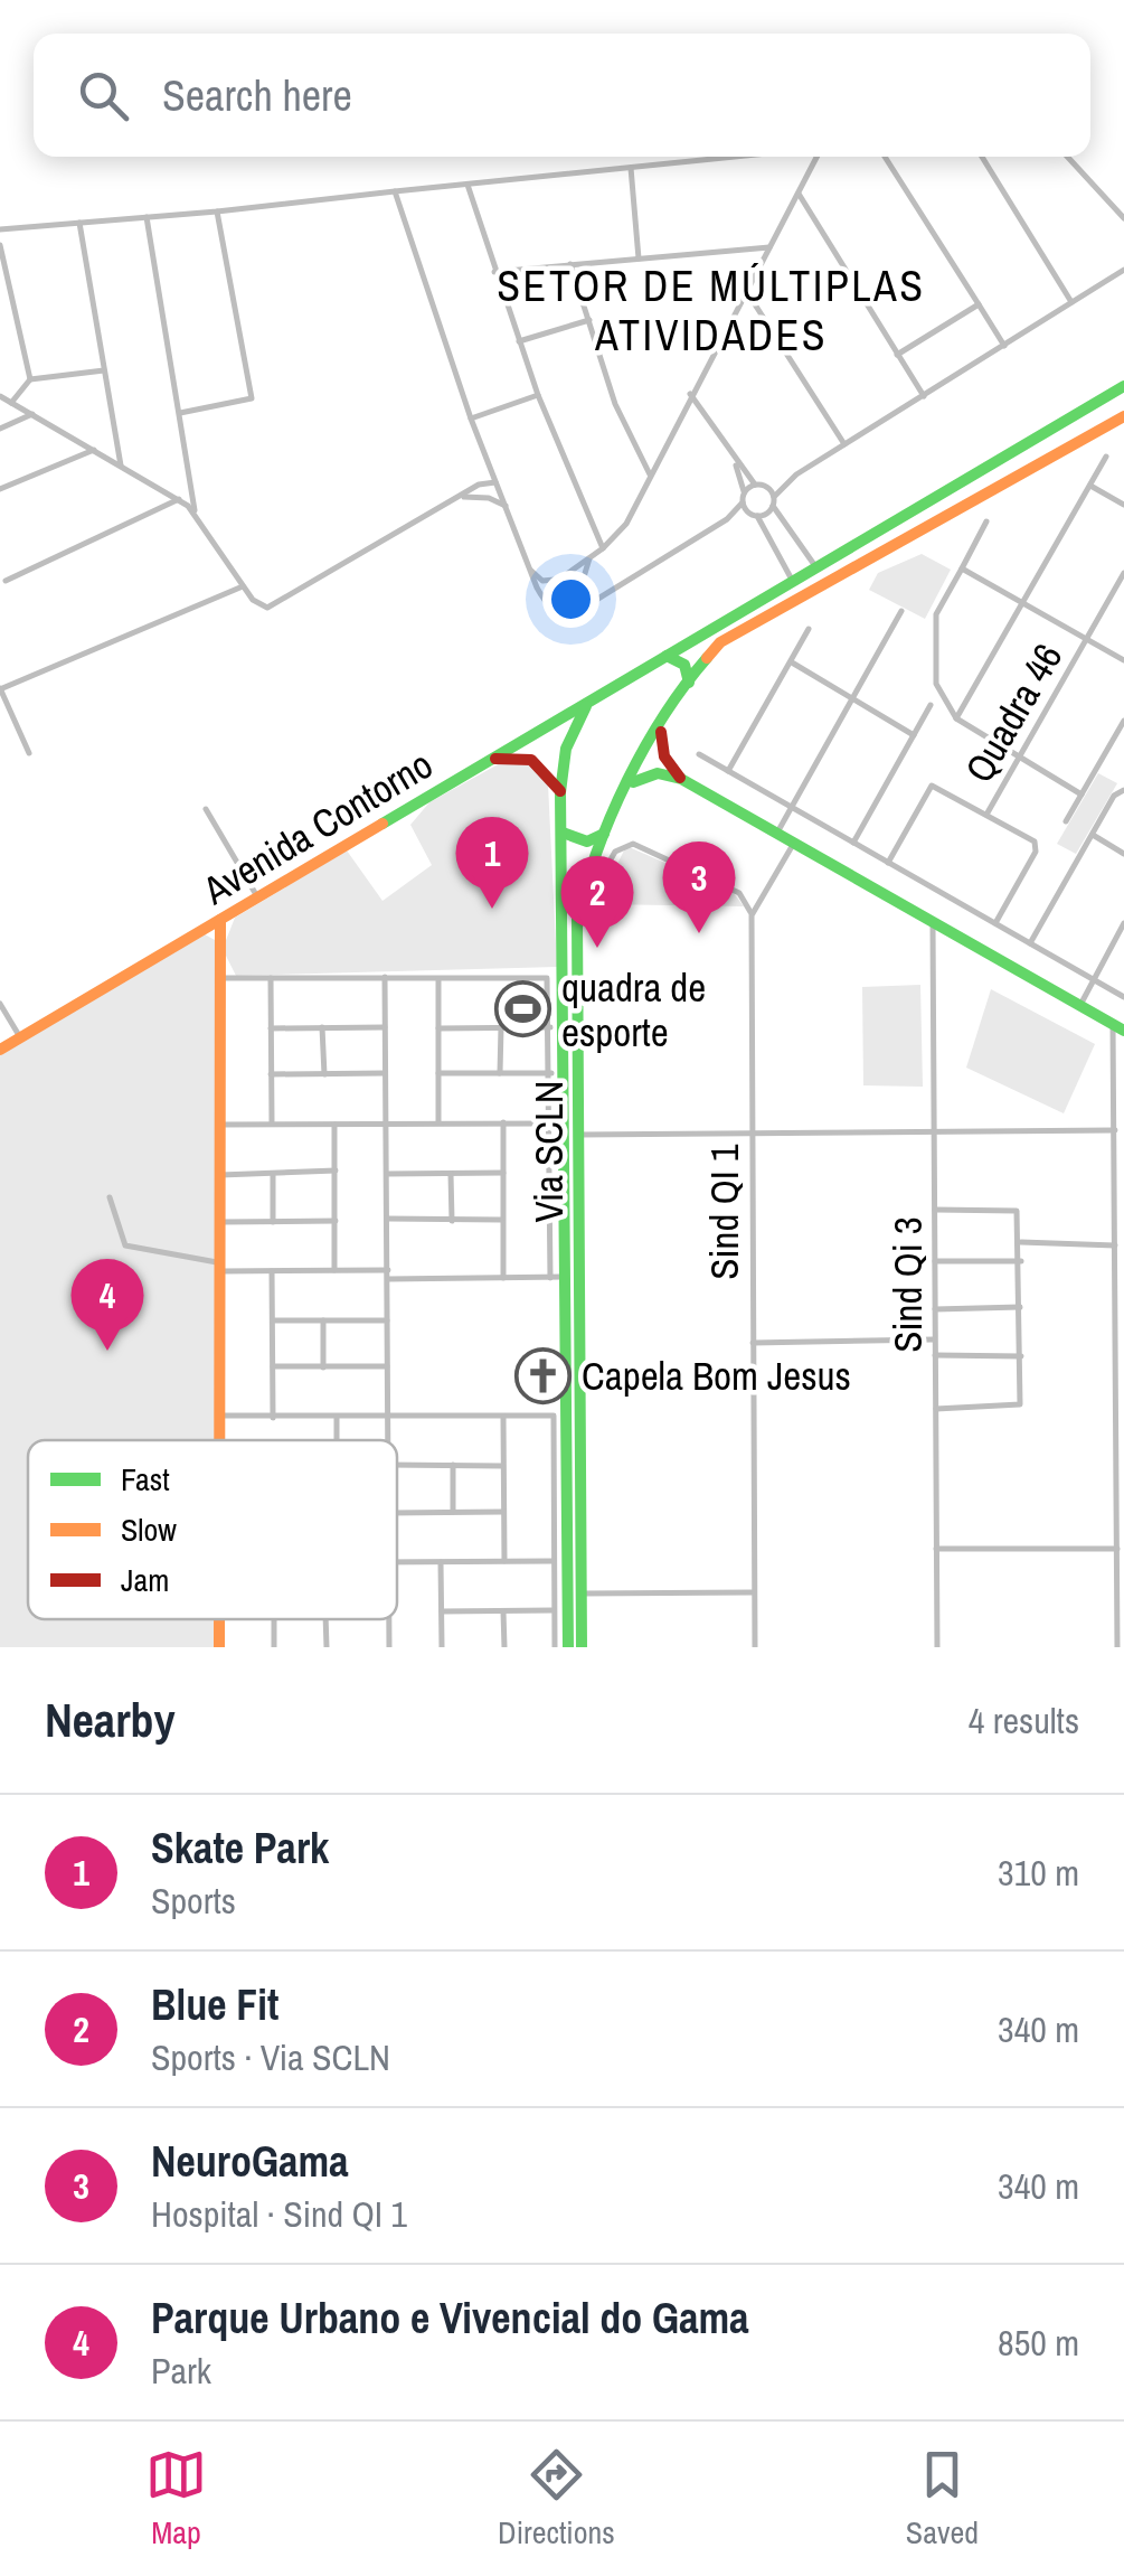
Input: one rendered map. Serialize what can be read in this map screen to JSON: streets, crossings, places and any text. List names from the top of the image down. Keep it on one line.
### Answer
{"streets":{"main road":["Avenida Contorno","Via SCLN"],"street":["Quadra 46","Sind QI 1","Sind Qi 3"]},"crossings":[["Avenida Contorno","Via SCLN"]],"districts":["SETOR DE MÚLTIPLAS ATIVIDADES"],"places":{"sports":["quadra de esporte"],"church":["Capela Bom Jesus"]},"legend":["Fast","Slow","Jam"],"page":{"search":"Search here","pins":["1","3","2","4"],"heading":["Nearby","4 results"],"list":[{"mark":"1","name":"Skate Park","note":"Sports","value":"310 m"},{"mark":"2","name":"Blue Fit","note":"Sports · Via SCLN","value":"340 m"},{"mark":"3","name":"NeuroGama","note":"Hospital · Sind QI 1","value":"340 m"},{"mark":"4","name":"Parque Urbano e Vivencial do Gama","note":"Park","value":"850 m"}],"nav":["Map","Directions","Saved"]}}
